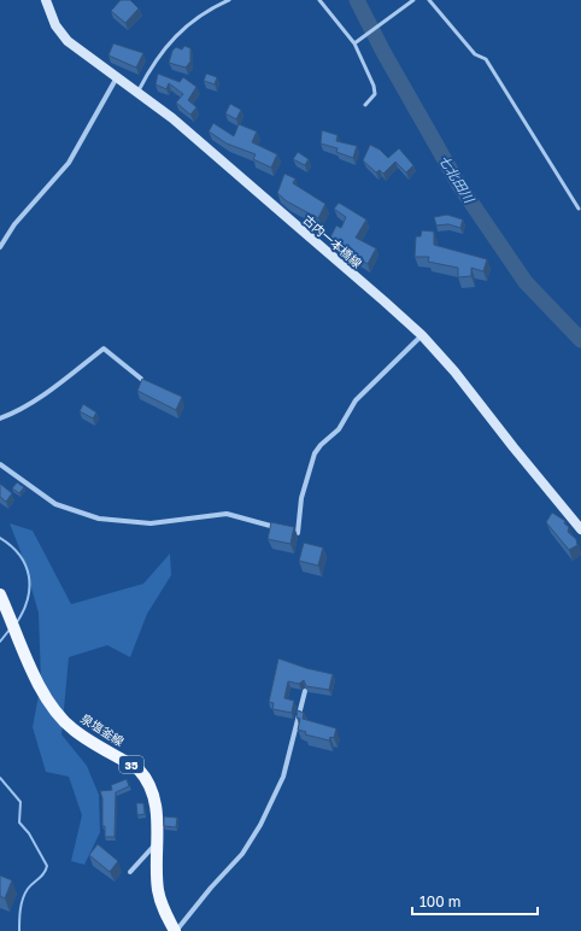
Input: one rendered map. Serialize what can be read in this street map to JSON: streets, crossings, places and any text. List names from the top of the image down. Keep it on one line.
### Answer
{"streets":{"main road":["泉塩釜線","35"],"street":["古内一本橋線"]},"water":["七北田川"],"scale_bar":"100 m"}
